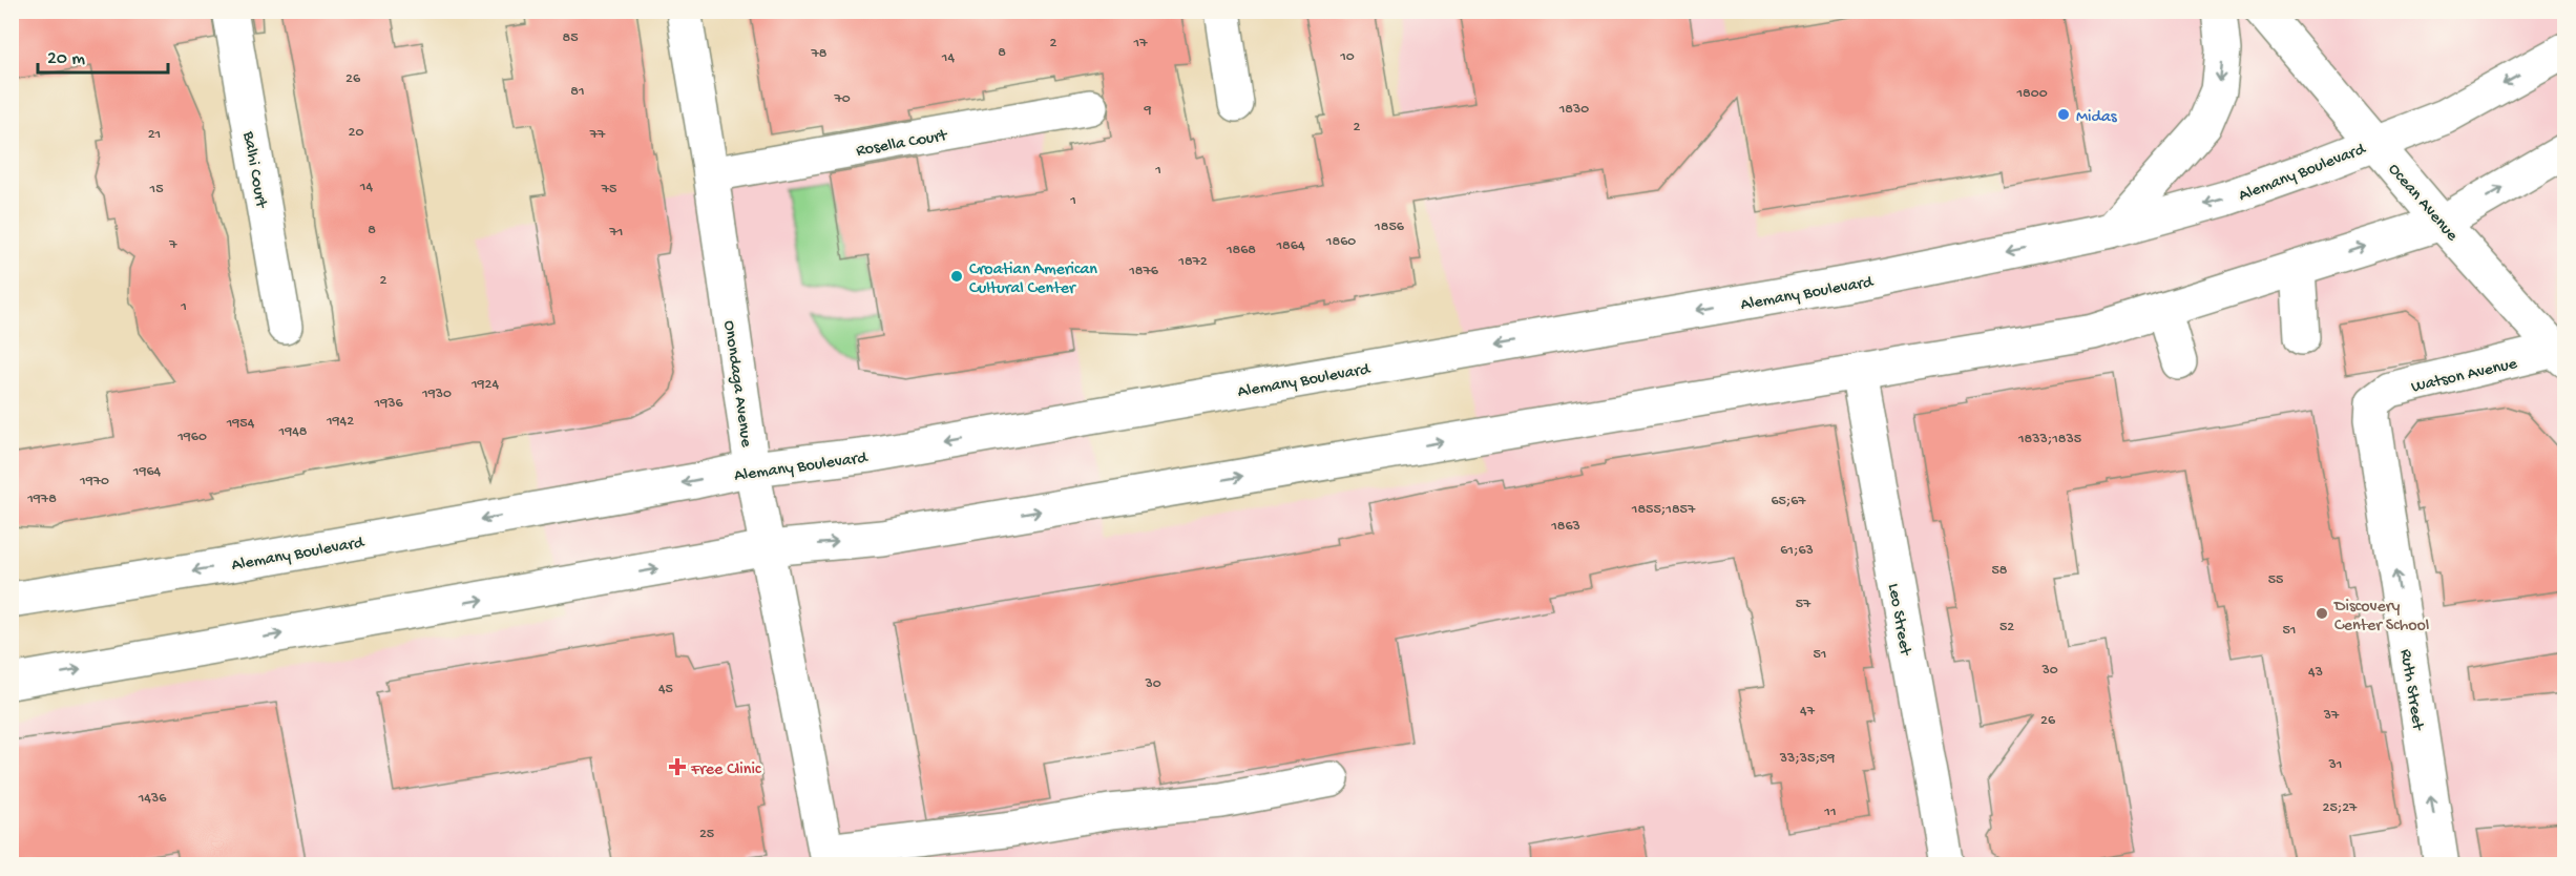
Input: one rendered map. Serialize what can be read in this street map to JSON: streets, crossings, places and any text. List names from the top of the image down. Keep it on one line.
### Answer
{"streets":{"main road":["Rosella Court","Balhi Court","Alemany Boulevard","Ocean Avenue","Watson Avenue","Onondaga Avenue","Leo Street","Ruth Street"]},"crossings":[["Rosella Court","Onondaga Avenue"],["Alemany Boulevard","Ocean Avenue"],["Alemany Boulevard","Onondaga Avenue"],["Ocean Avenue","Watson Avenue"],["Watson Avenue","Ruth Street"]],"one_way":["Ruth Street"],"places":{"other":["Midas","Croatian American Cultural Center","Discovery Center School"],"health":["Free Clinic"]},"house_numbers":["85","2","17","8","78","10","14","26","81","1800","70","1830","9","2","20","21","77","1","14","15","75","1","1856","8","71","1860","7","1864","1868","1872","1876","2","1","1924","1930","1936","1942","1954","1948","1960","1833;1835","1964","1970","1978","65;67","1855;1857","1863","61;63","58","55","57","52","51","51","30","43","30","45","47","37","26","33;35;59","31","1436","25;27","11","25"],"scale_bar":"20 m"}
